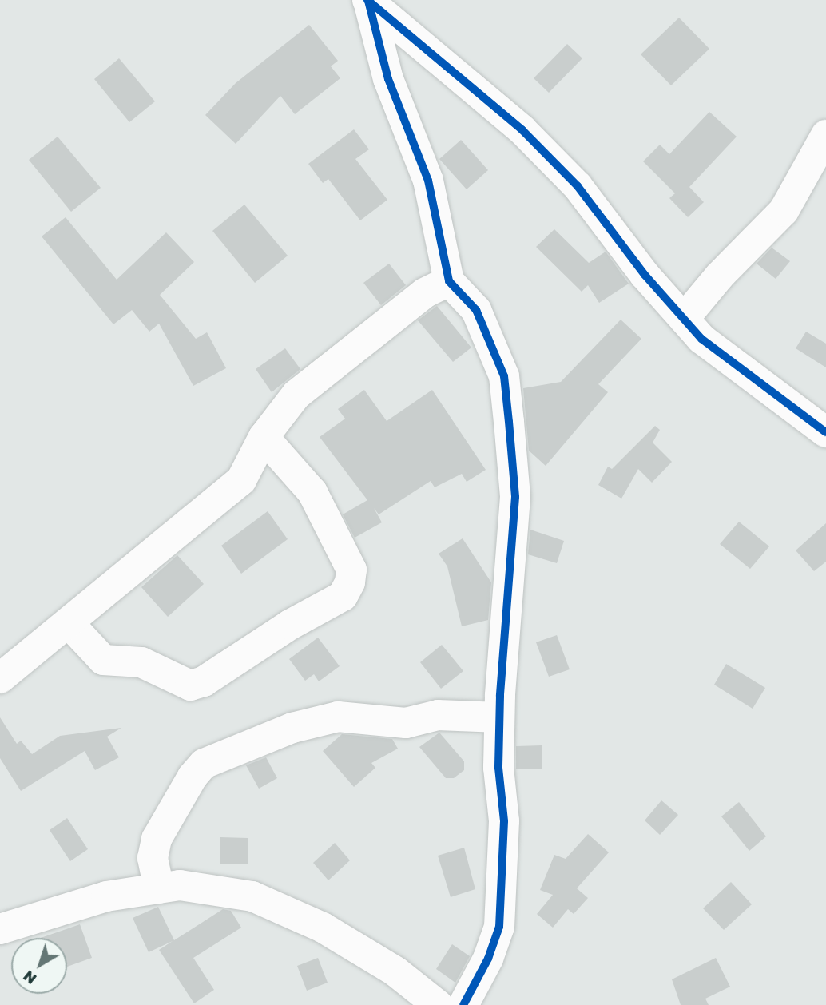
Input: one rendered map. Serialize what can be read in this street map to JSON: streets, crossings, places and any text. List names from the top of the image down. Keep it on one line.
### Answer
{"north":"bottom left"}
